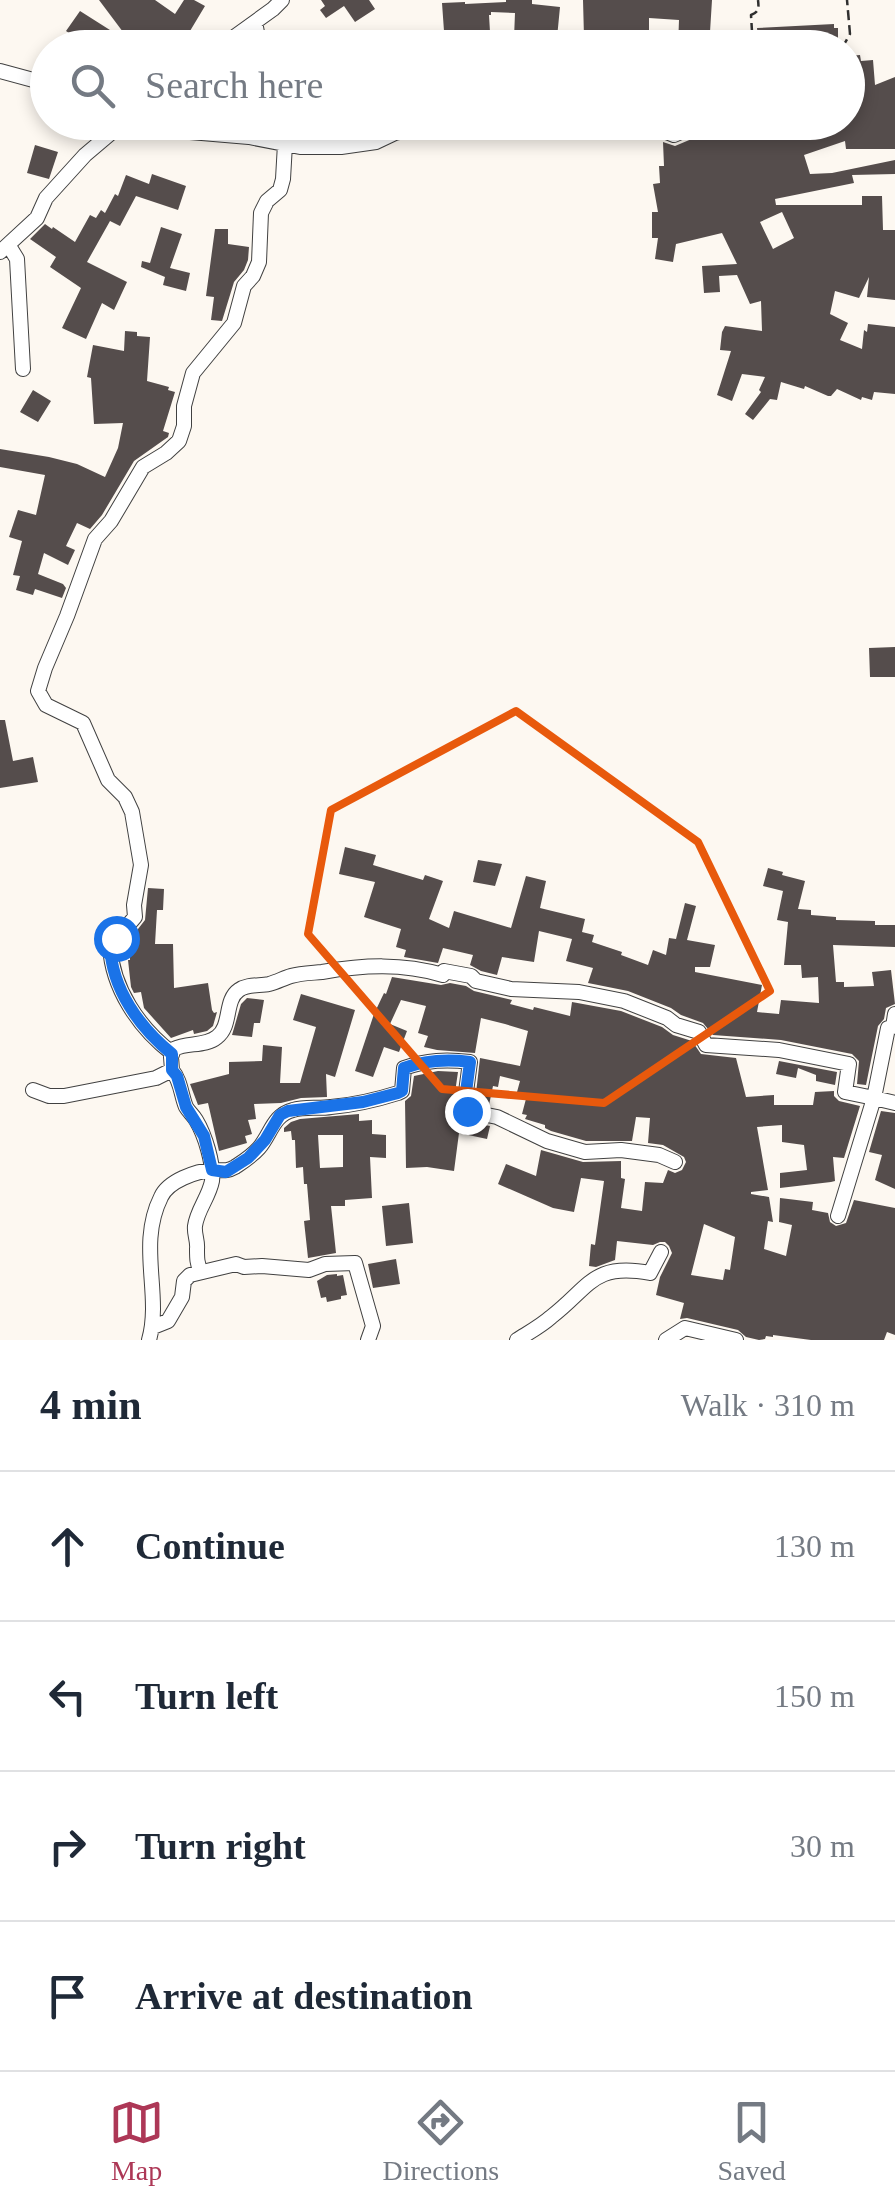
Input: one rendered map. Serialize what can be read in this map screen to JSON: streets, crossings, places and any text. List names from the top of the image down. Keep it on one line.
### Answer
{"page":{"search":"Search here","heading":["4 min","Walk · 310 m"],"list":[["Continue","130 m"],["Turn left","150 m"],["Turn right","30 m"],"Arrive at destination"],"nav":["Map","Directions","Saved"]}}
